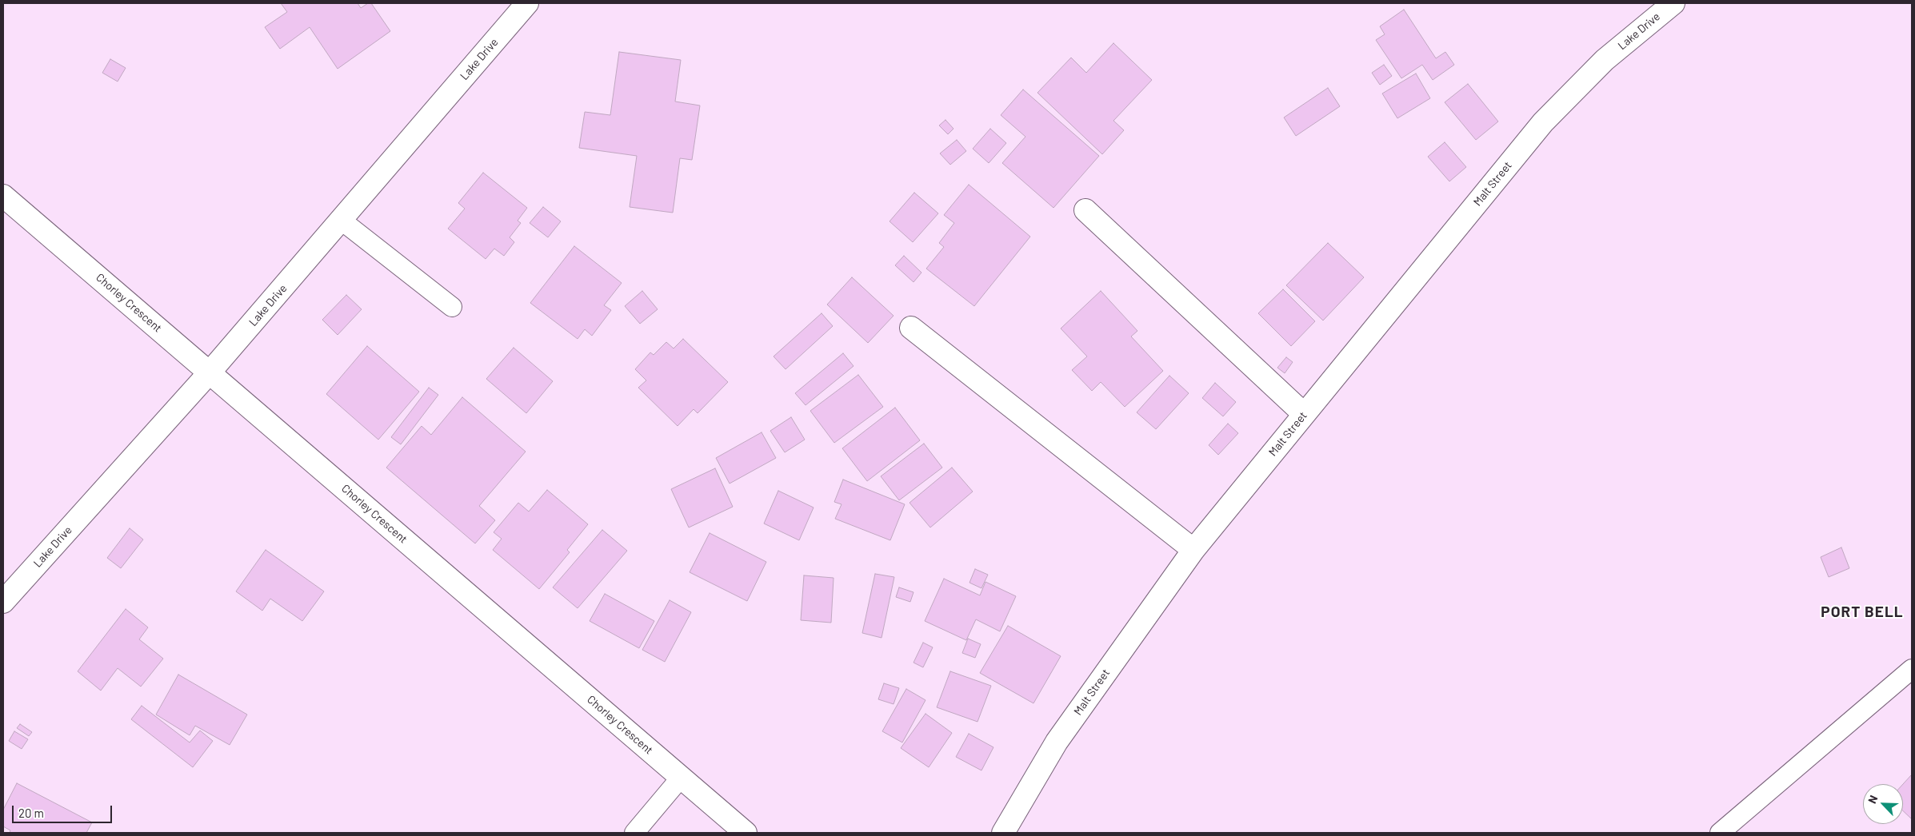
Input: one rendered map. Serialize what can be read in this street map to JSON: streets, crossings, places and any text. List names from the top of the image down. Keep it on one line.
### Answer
{"streets":{"street":["Lake Drive","Malt Street","Chorley Crescent"]},"crossings":[["Lake Drive","Malt Street"],["Lake Drive","Chorley Crescent"]],"districts":["PORT BELL"],"scale_bar":"20 m","north":"top left"}
